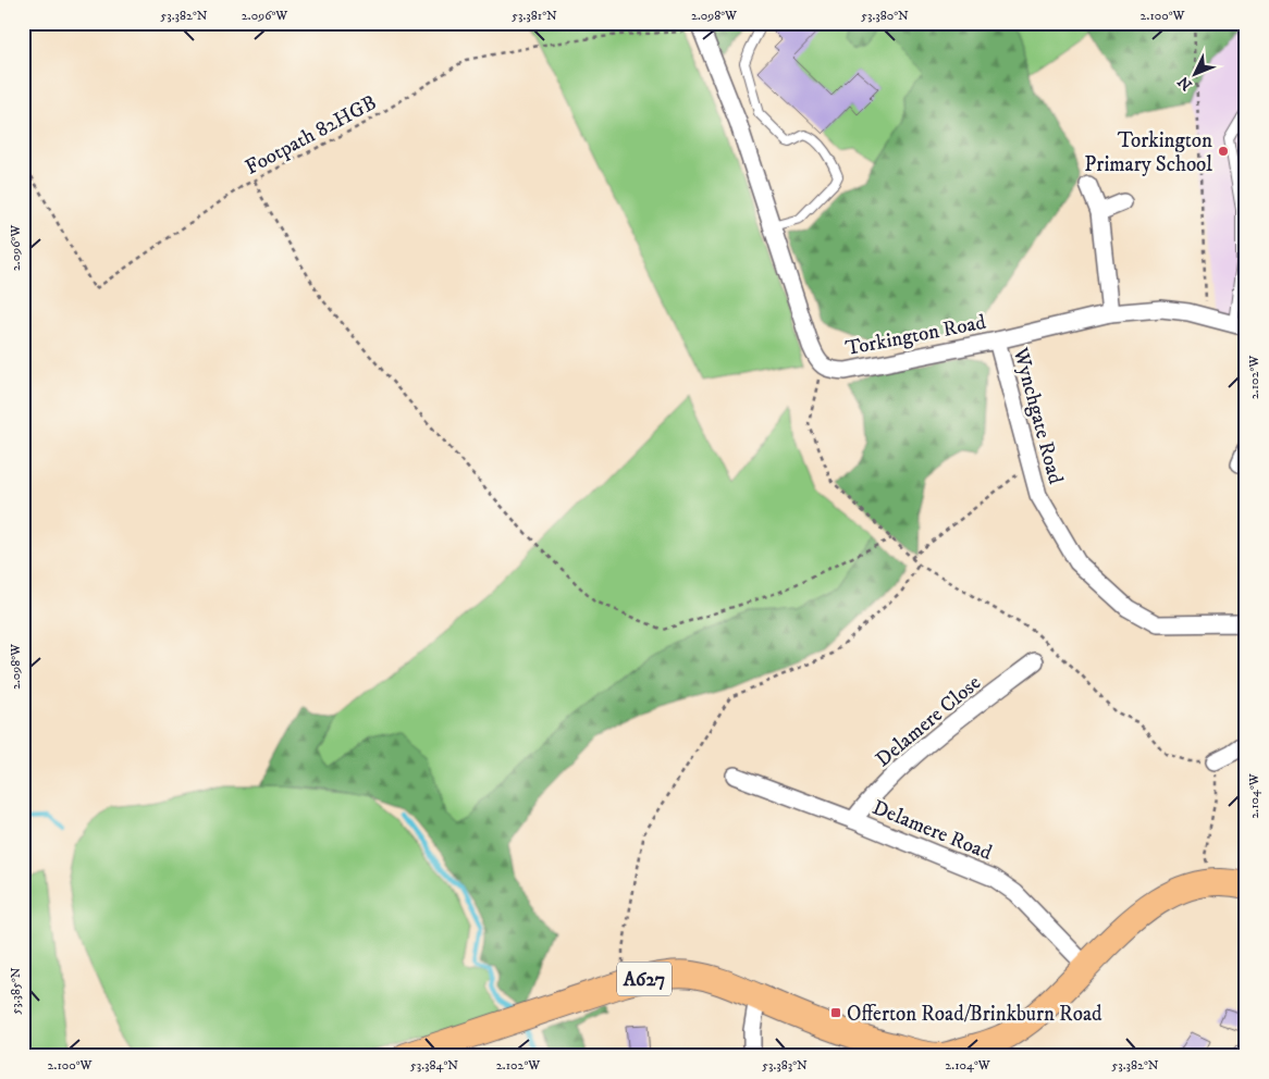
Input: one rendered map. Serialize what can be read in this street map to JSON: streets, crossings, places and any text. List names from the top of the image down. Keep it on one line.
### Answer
{"streets":{"main road":["A627"],"street":["Torkington Road","Wynchgate Road","Delamere Close","Delamere Road"],"path":["Footpath 82HGB"]},"crossings":[["Footpath 82HGB","Torkington Road"],["Torkington Road","Wynchgate Road"],["Delamere Close","Delamere Road"],["Delamere Road","A627"]],"places":{"other":["Torkington Primary School"],"transit":["Offerton Road/Brinkburn Road"]},"north":"bottom left","coordinates":["53.382°N","2.096°W","53.381°N","2.098°W","53.380°N","2.100°W","2.102°W","2.104°W","53.385°N","53.384°N","53.383°N"]}
